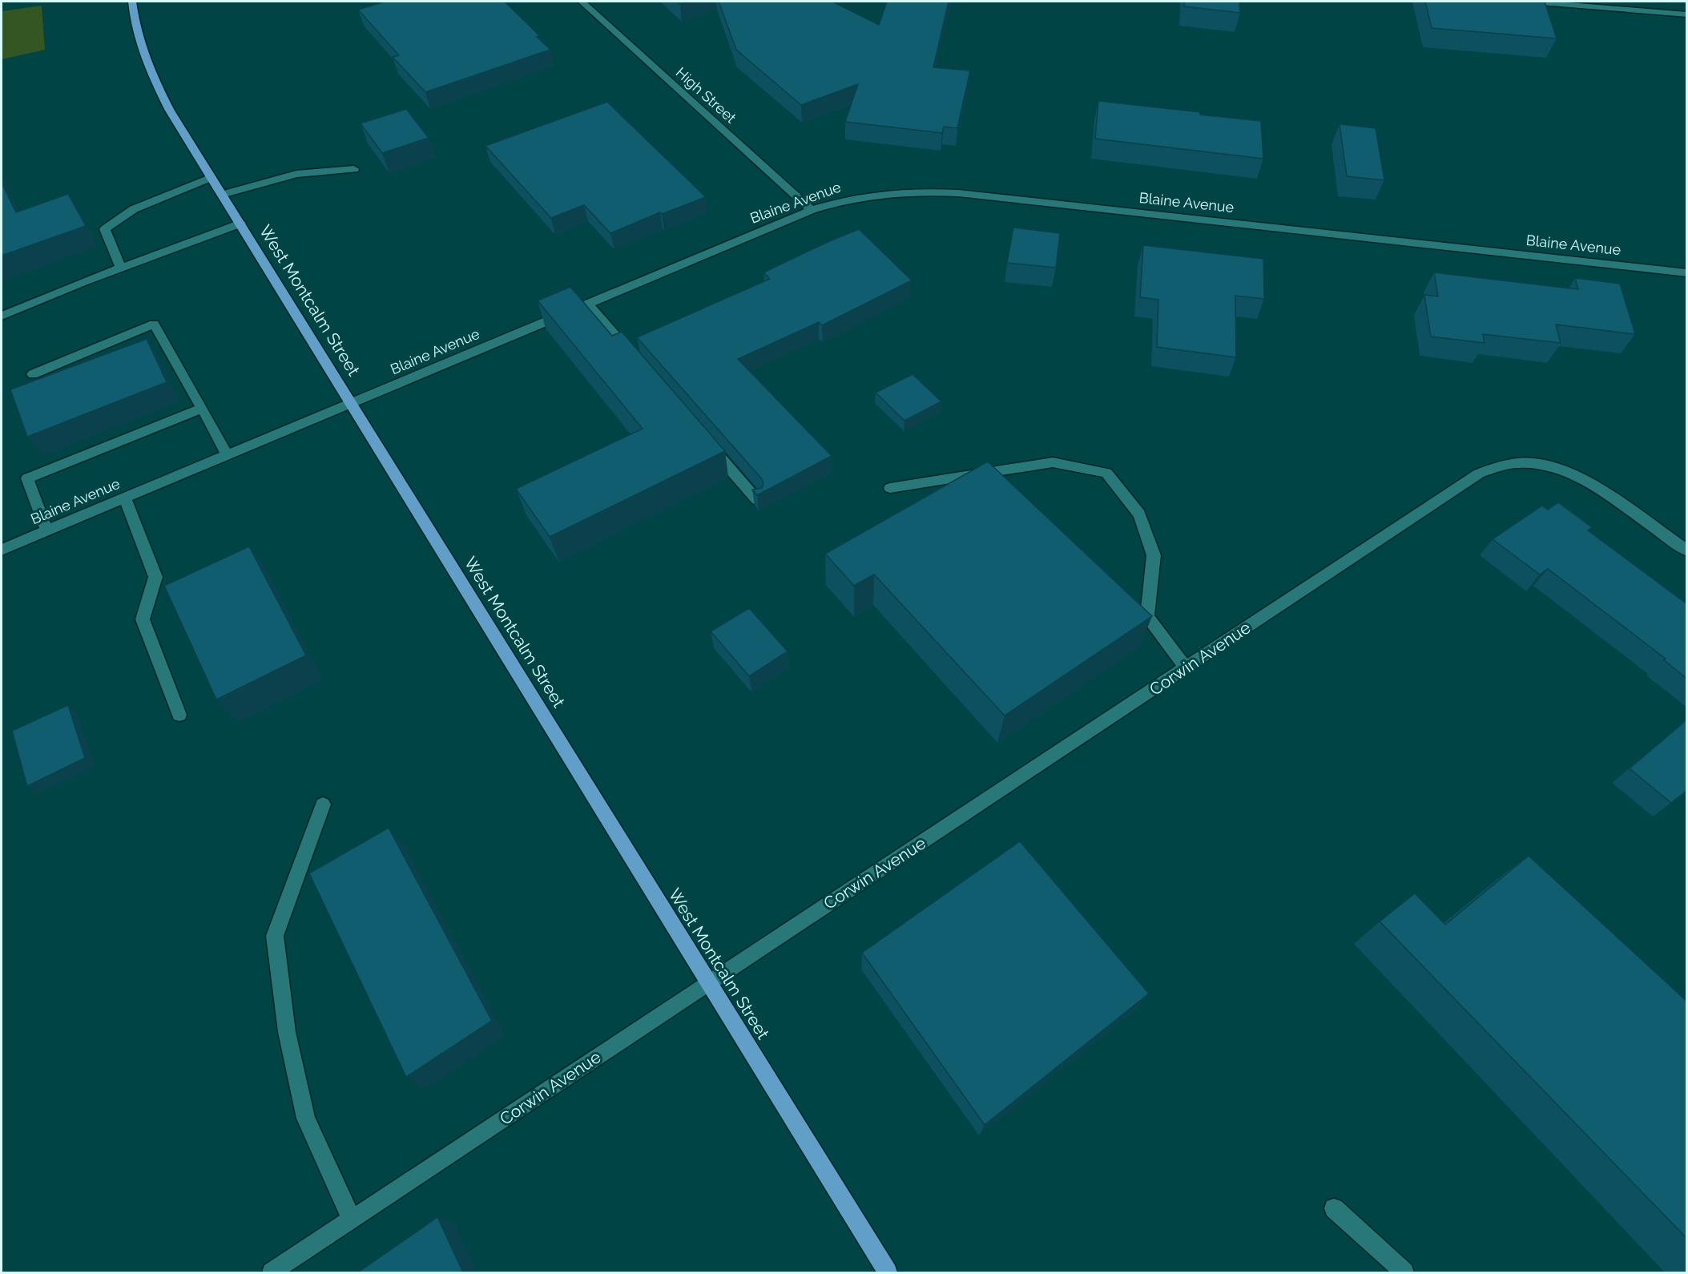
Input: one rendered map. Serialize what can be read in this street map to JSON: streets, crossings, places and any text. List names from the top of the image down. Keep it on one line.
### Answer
{"streets":{"main road":["West Montcalm Street"],"street":["High Street","Blaine Avenue","Corwin Avenue"]},"crossings":[["High Street","Blaine Avenue"],["Blaine Avenue","West Montcalm Street"],["West Montcalm Street","Corwin Avenue"]]}
